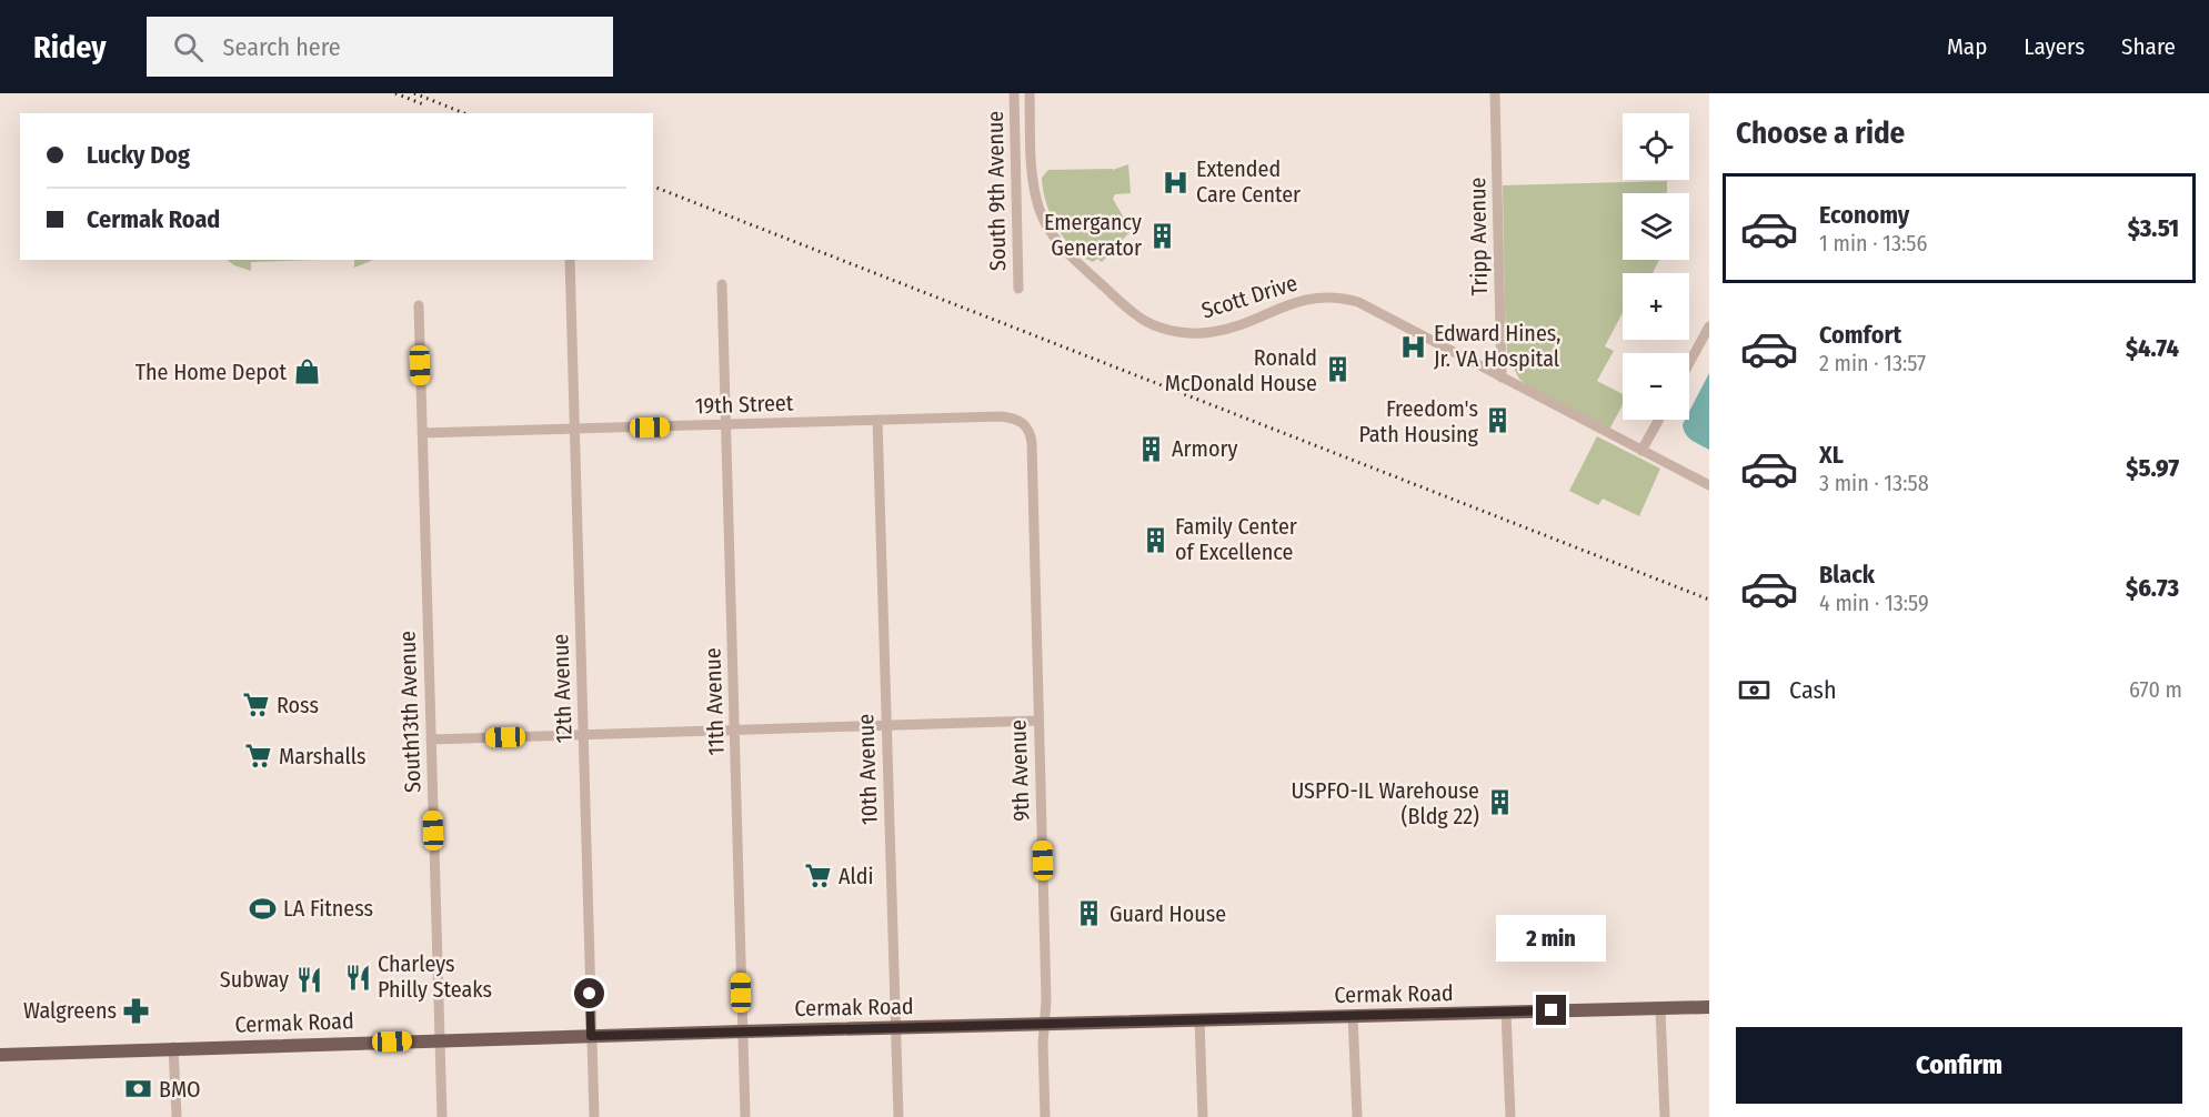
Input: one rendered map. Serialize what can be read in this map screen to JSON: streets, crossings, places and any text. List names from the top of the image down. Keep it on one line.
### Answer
{"streets":{"main road":["Cermak Road"],"street":["South 9th Avenue","Tripp Avenue","Scott Drive","19th Street","12th Avenue","11th Avenue","South13th Avenue","10th Avenue","9th Avenue"]},"crossings":[["Tripp Avenue","Scott Drive"],["19th Street","12th Avenue"],["19th Street","11th Avenue"],["19th Street","South13th Avenue"],["19th Street","10th Avenue"],["19th Street","9th Avenue"],["12th Avenue","Cermak Road"],["11th Avenue","Cermak Road"],["South13th Avenue","Cermak Road"],["10th Avenue","Cermak Road"],["9th Avenue","Cermak Road"]],"places":{"hospital":["Extended Care Center","Edward Hines, Jr. VA Hospital"],"building":["Emergancy Generator","Ronald McDonald House","Freedom's Path Housing","Armory","Family Center of Excellence","USPFO-IL Warehouse (Bldg 22)","Guard House"],"shop":["The Home Depot"],"supermarket":["Ross","Marshalls","Aldi"],"sports":["LA Fitness"],"restaurant":["Charleys Philly Steaks","Subway"],"pharmacy":["Walgreens"],"bank":["BMO"]},"page":{"header":"Ridey","search":"Search here","nav":["Map","Layers","Share"],"heading":"Choose a ride","map_buttons":["+","−"],"banner":["Lucky Dog","Cermak Road"],"list":[{"name":"Economy","note":"1 min · 13:56","value":"$3.51"},{"name":"Comfort","note":"2 min · 13:57","value":"$4.74"},{"name":"XL","note":"3 min · 13:58","value":"$5.97"},{"name":"Black","note":"4 min · 13:59","value":"$6.73"}],"pay":["Cash","670 m"],"bubble":"2 min","buttons":"Confirm"}}
